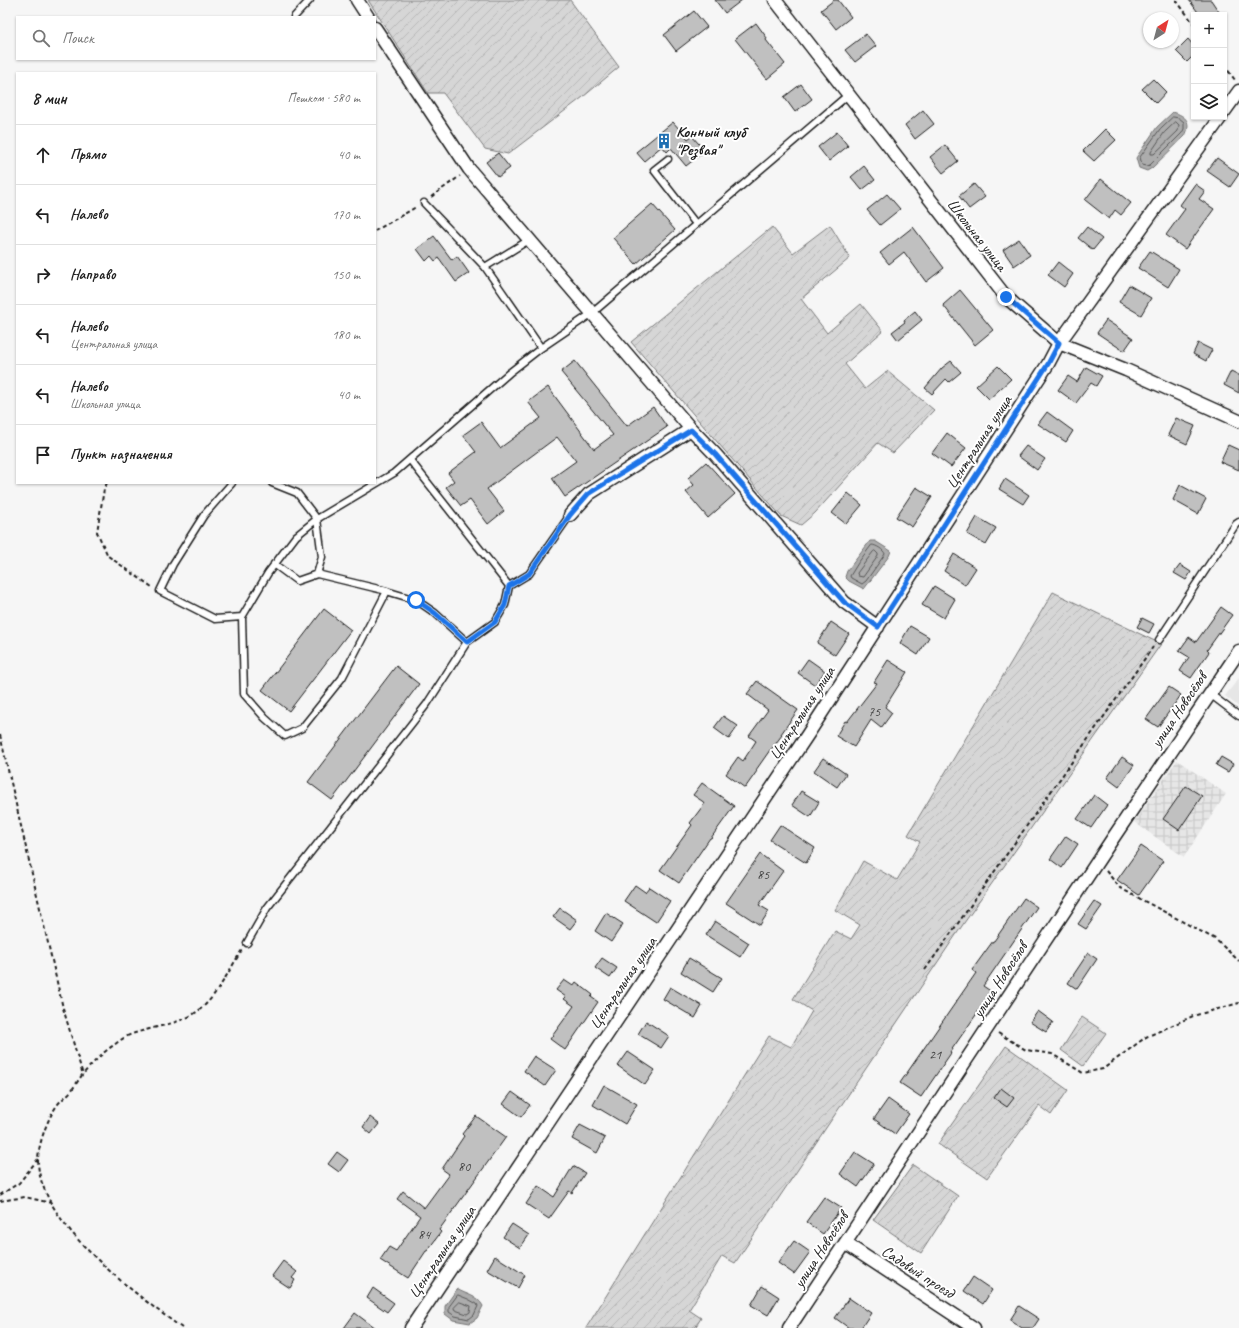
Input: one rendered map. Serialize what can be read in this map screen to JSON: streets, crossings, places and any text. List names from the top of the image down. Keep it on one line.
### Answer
{"streets":{"street":["Школьная улица","Центральная улица","улица Новосёлов","Садовый проезд"]},"crossings":[["Школьная улица","Центральная улица"],["улица Новосёлов","Садовый проезд"]],"places":{"building":["Конный клуб \"Резвая\""]},"house_numbers":["75","85","21","80","84"],"north":"top right","page":{"map_buttons":["+","−"],"search":"Поиск","heading":["8 мин","Пешком · 580 m"],"list":[["Прямо","40 m"],["Налево","170 m"],["Направо","150 m"],["Налево","Центральная улица","180 m"],["Налево","Школьная улица","40 m"],"Пункт назначения"]}}
